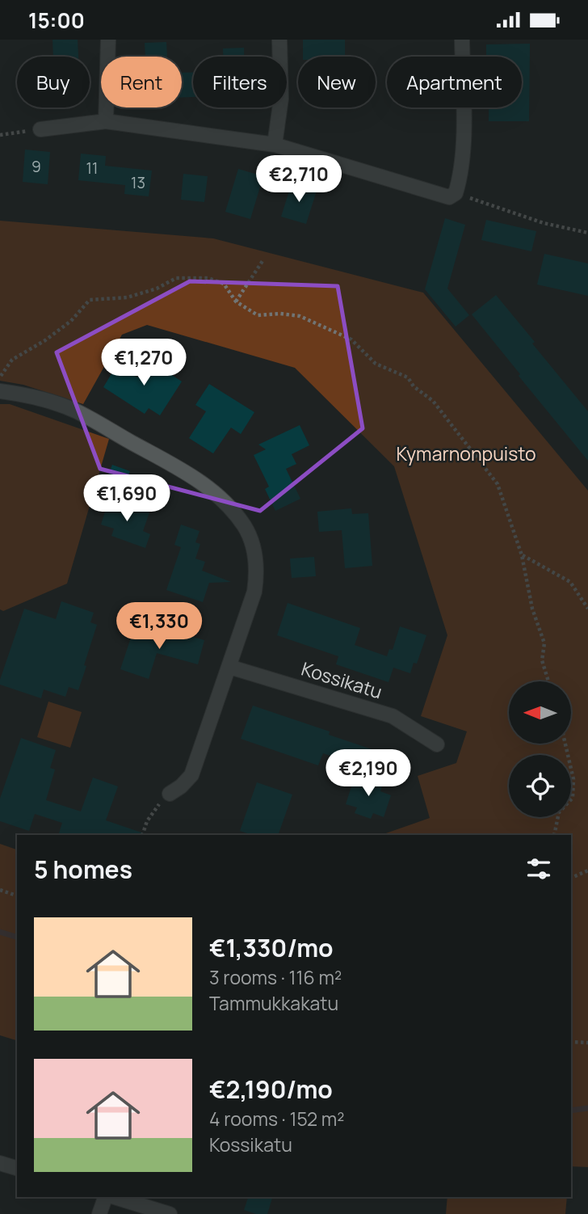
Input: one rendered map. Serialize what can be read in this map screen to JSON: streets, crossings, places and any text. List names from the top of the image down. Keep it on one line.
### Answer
{"streets":{"street":["Kossikatu"]},"parks":["Kymarnonpuisto"],"house_numbers":["9","11","13"],"north":"left","page":{"status":"15:00","chip":["Buy","Rent","Filters","New","Apartment"],"price":["€2,710","€1,270","€1,690","€1,330","€2,190"],"heading":"5 homes","list":[{"name":"€1,330/mo","note":"3 rooms · 116 m² · Tammukkakatu"},{"name":"€2,190/mo","note":"4 rooms · 152 m² · Kossikatu"}]}}
